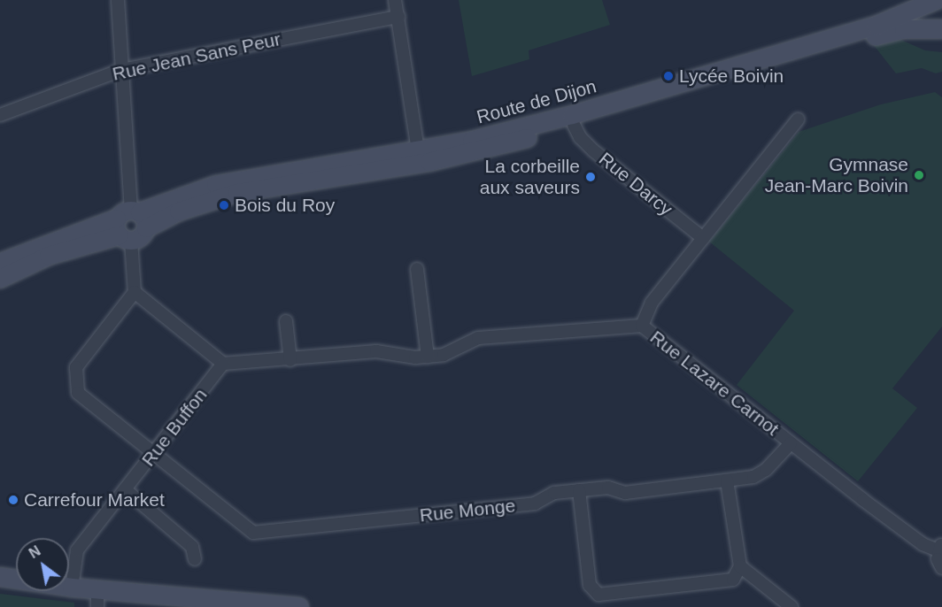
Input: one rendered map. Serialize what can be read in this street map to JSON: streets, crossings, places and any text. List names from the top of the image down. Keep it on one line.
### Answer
{"streets":{"street":["Rue Jean Sans Peur","Route de Dijon","Rue Darcy","Rue Lazare Carnot","Rue Buffon","Rue Monge"]},"crossings":[["Route de Dijon","Rue Darcy"],["Rue Lazare Carnot","Rue Buffon"],["Rue Lazare Carnot","Rue Monge"],["Rue Buffon","Rue Monge"]],"places":["Lycée Boivin","Gymnase Jean-Marc Boivin","La corbeille aux saveurs","Bois du Roy","Carrefour Market"],"north":"top left"}
